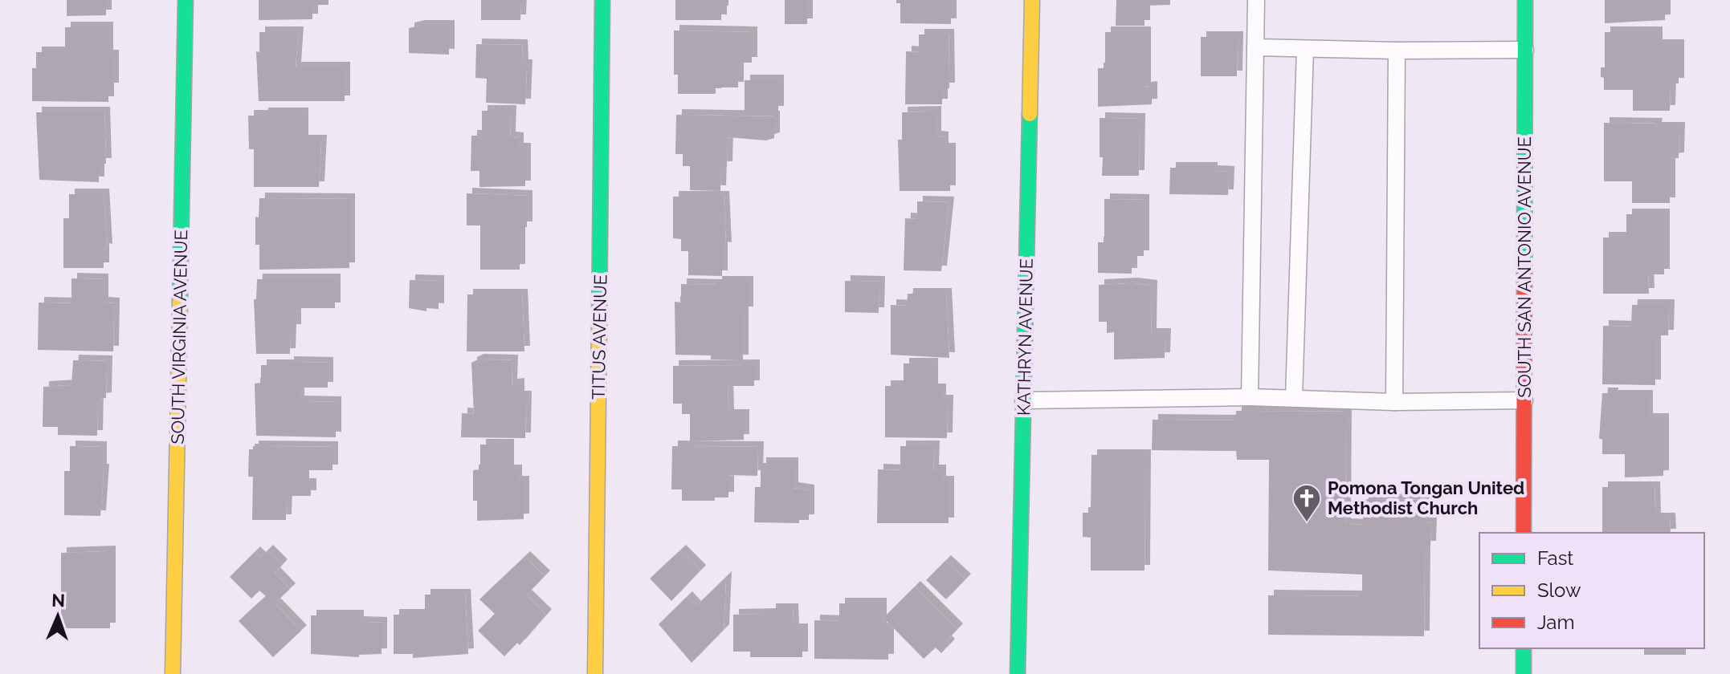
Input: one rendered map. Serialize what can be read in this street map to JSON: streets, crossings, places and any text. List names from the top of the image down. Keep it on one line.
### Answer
{"streets":{"street":["SOUTH SAN ANTONIO AVENUE","SOUTH VIRGINIA AVENUE","TITUS AVENUE","KATHRYN AVENUE"]},"places":{"church":["Pomona Tongan United Methodist Church"]},"legend":["Fast","Slow","Jam"],"north":"top"}
